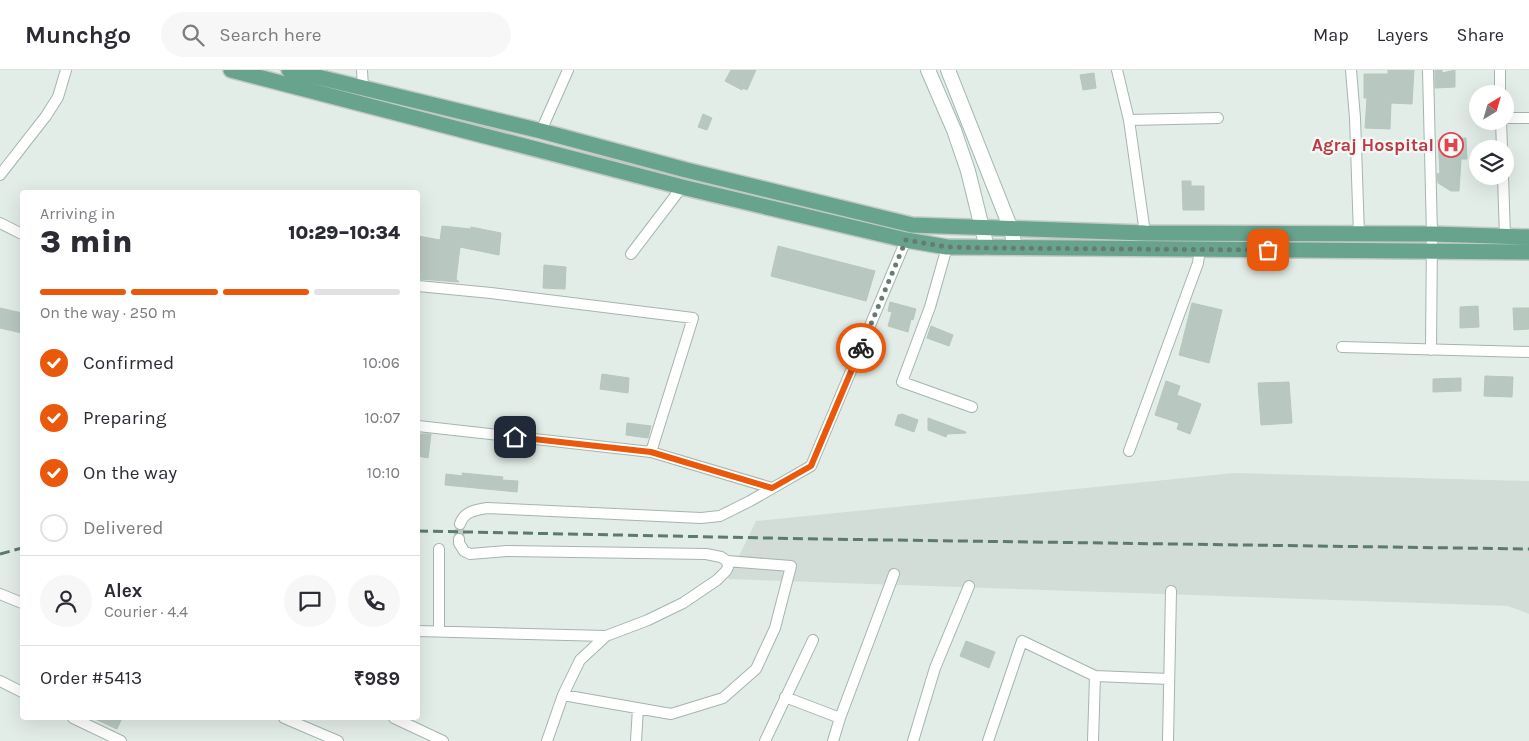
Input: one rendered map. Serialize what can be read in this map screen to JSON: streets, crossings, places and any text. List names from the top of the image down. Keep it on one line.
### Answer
{"places":{"hospital":["Agraj Hospital"]},"north":"top right","page":{"header":"Munchgo","search":"Search here","nav":["Map","Layers","Share"],"heading":["3 min","Arriving in","10:29–10:34"],"panel":["Alex","Courier · 4.4","Order #5413","₹989"],"bar":"On the way · 250 m","list":[["Confirmed","10:06"],["Preparing","10:07"],["On the way","10:10"],"Delivered"]}}
